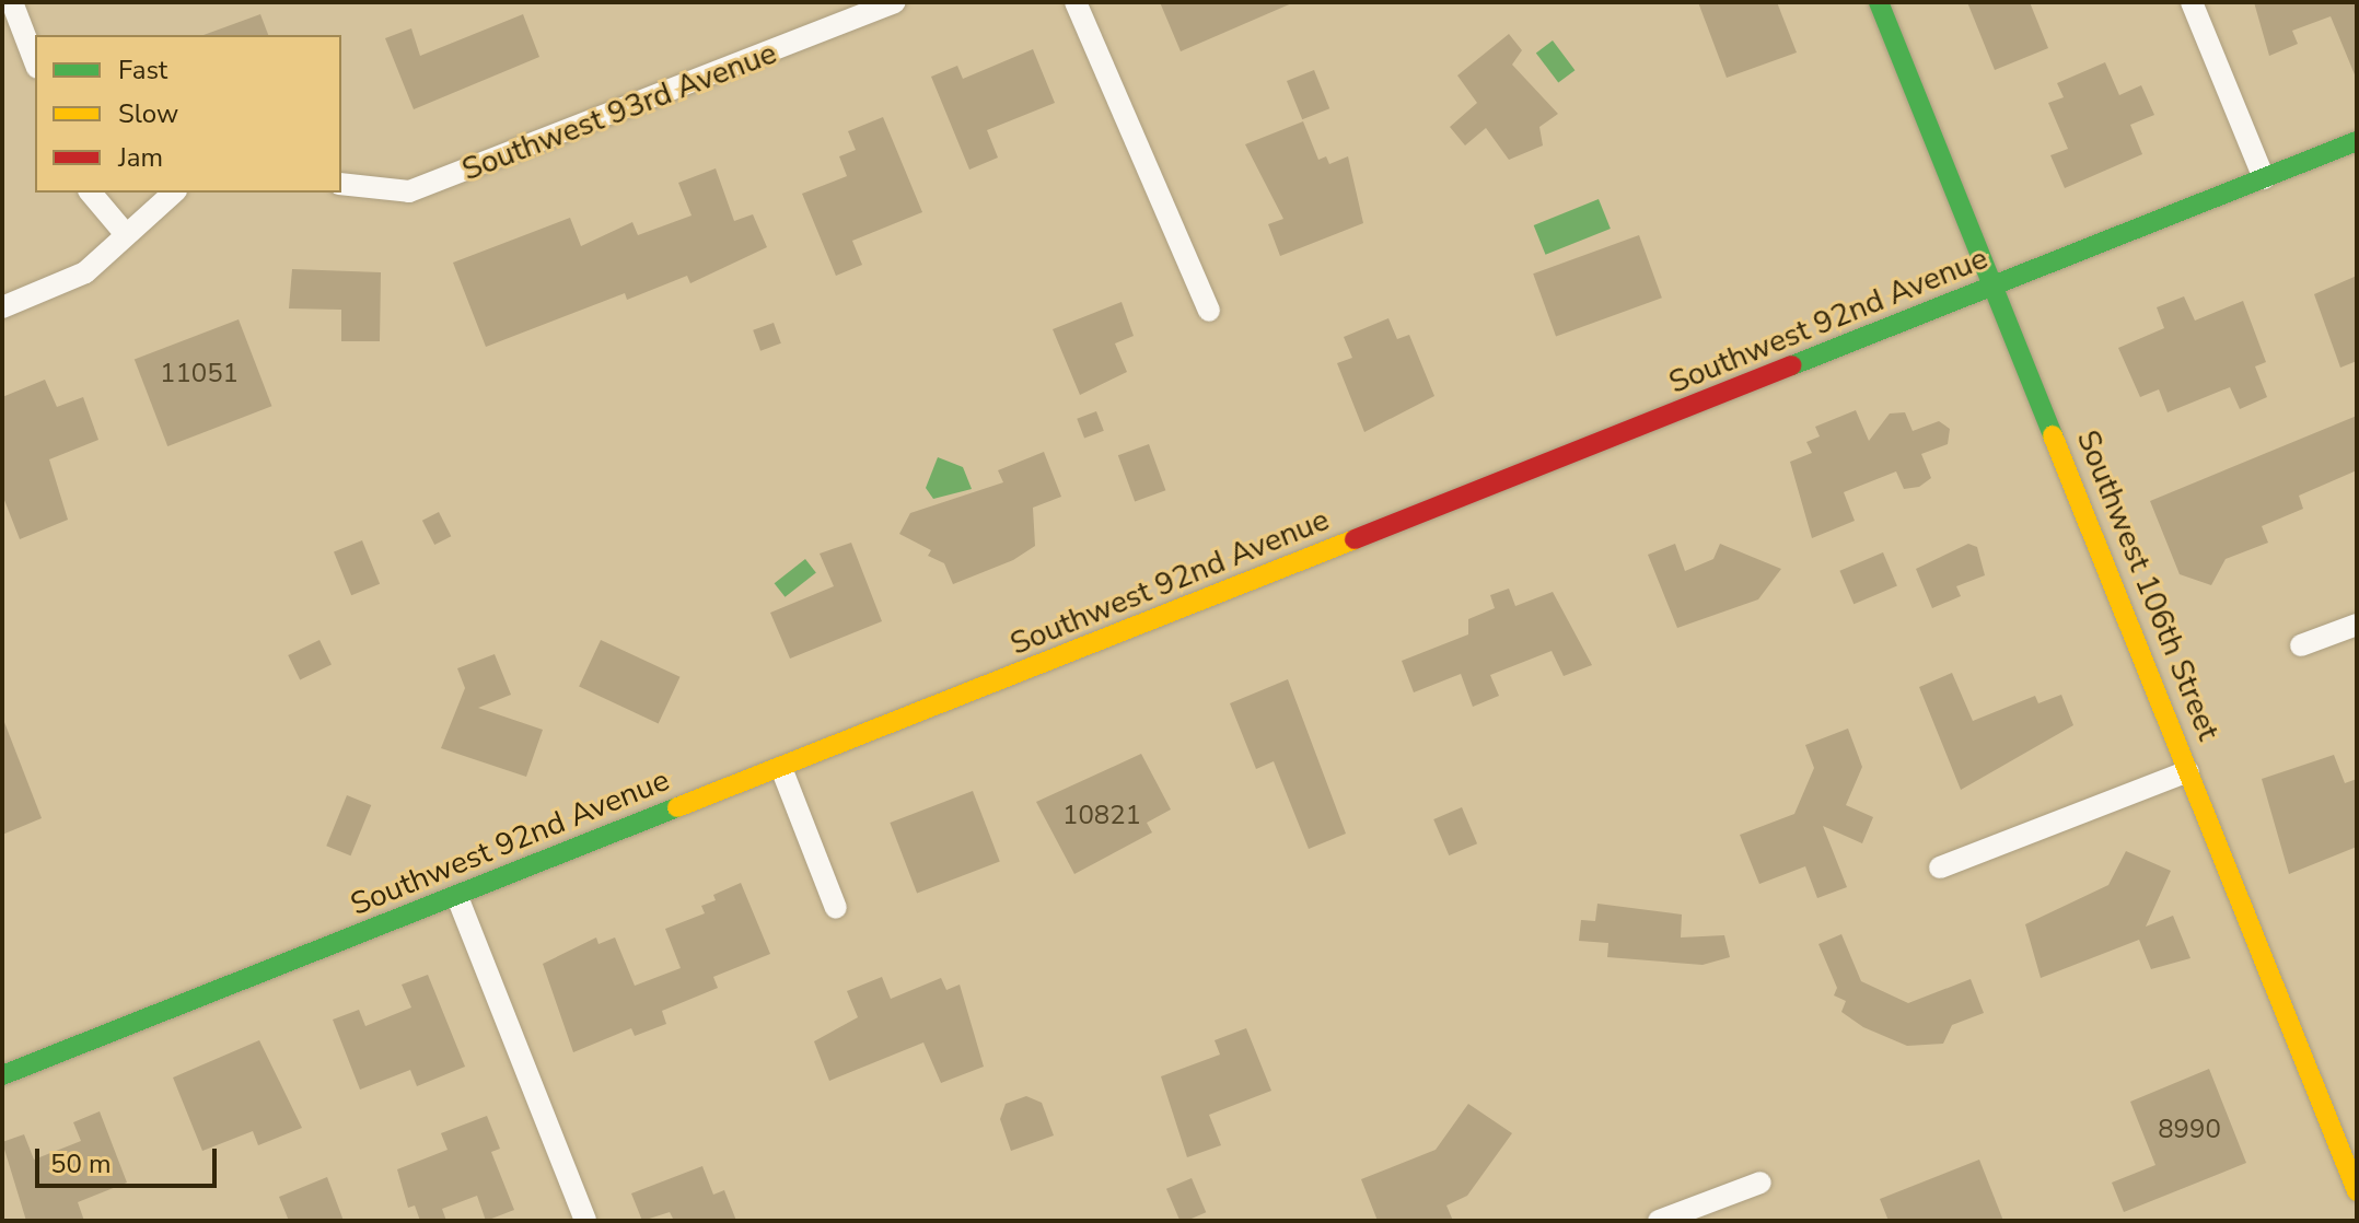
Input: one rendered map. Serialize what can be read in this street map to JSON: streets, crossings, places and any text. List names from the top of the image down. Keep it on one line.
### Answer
{"streets":{"street":["Southwest 93rd Avenue","Southwest 92nd Avenue","Southwest 106th Street"]},"crossings":[["Southwest 92nd Avenue","Southwest 106th Street"]],"house_numbers":["11051","10821","8990"],"legend":["Fast","Slow","Jam"],"scale_bar":"50 m"}
